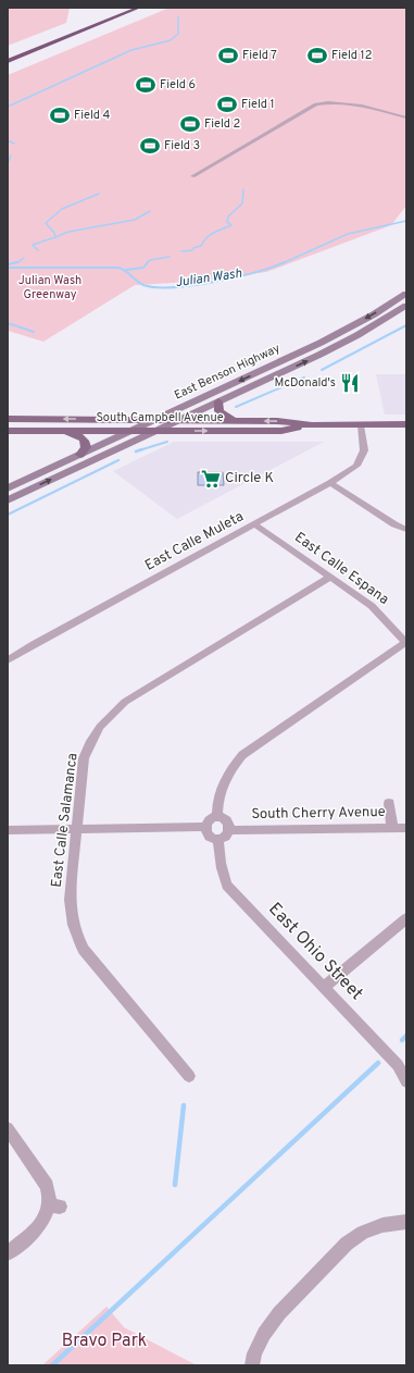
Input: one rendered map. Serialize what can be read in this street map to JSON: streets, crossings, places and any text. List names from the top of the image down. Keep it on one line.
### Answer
{"streets":{"main road":["East Benson Highway","South Campbell Avenue"],"street":["East Calle Muleta","East Calle Espana","South Cherry Avenue","East Calle Salamanca","East Ohio Street"]},"crossings":[["East Benson Highway","South Campbell Avenue"],["South Campbell Avenue","East Calle Muleta"],["East Calle Muleta","East Calle Espana"],["East Calle Espana","East Calle Salamanca"],["South Cherry Avenue","East Ohio Street"]],"water":["Julian Wash"],"parks":["Julian Wash Greenway","Bravo Park"],"places":{"sports":["Field 7","Field 12","Field 6","Field 1","Field 4","Field 2","Field 3"],"restaurant":["McDonald's"],"supermarket":["Circle K"]}}
